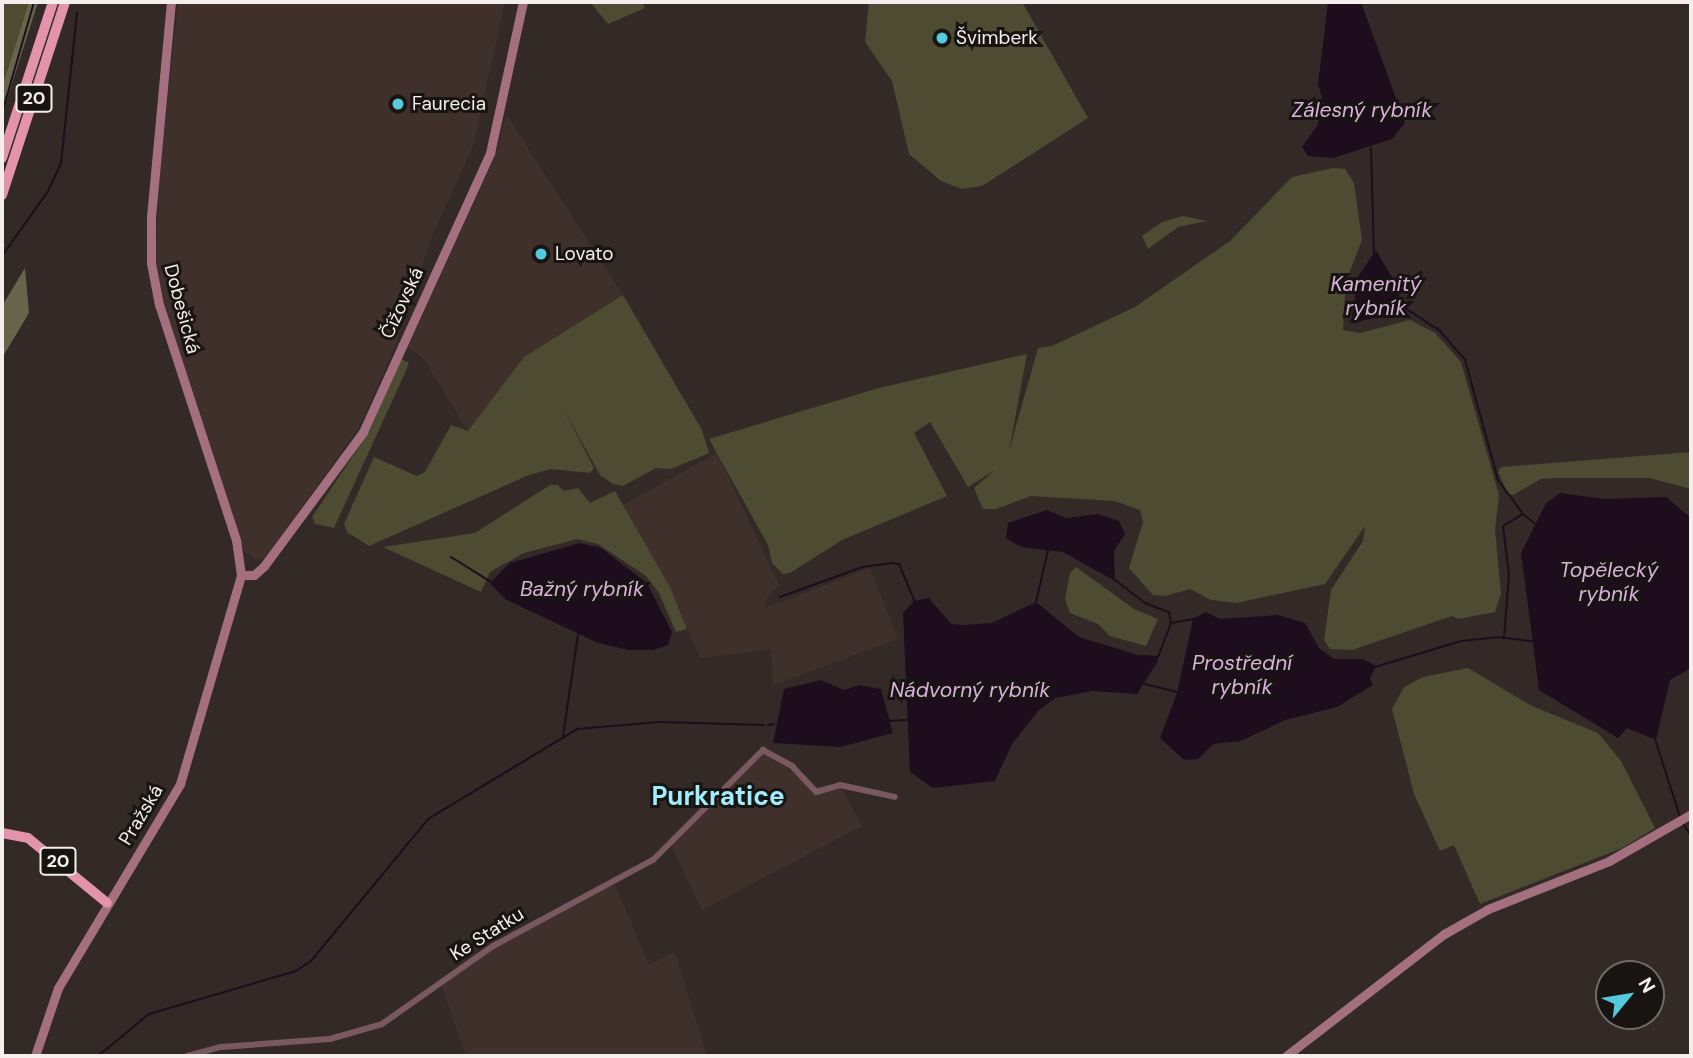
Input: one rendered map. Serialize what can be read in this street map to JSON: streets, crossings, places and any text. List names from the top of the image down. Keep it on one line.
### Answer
{"streets":{"highway":["20"],"street":["Čížovská","Dobešická","Pražská","Ke Statku"]},"crossings":[["20","Pražská"],["Čížovská","Dobešická"],["Čížovská","Pražská"],["Dobešická","Pražská"]],"districts":["Purkratice"],"water":["Zálesný rybník","Kamenitý rybník","Topělecký rybník","Bažný rybník","Prostřední rybník","Nádvorný rybník"],"places":["Švimberk","Faurecia","Lovato"],"north":"top right"}
